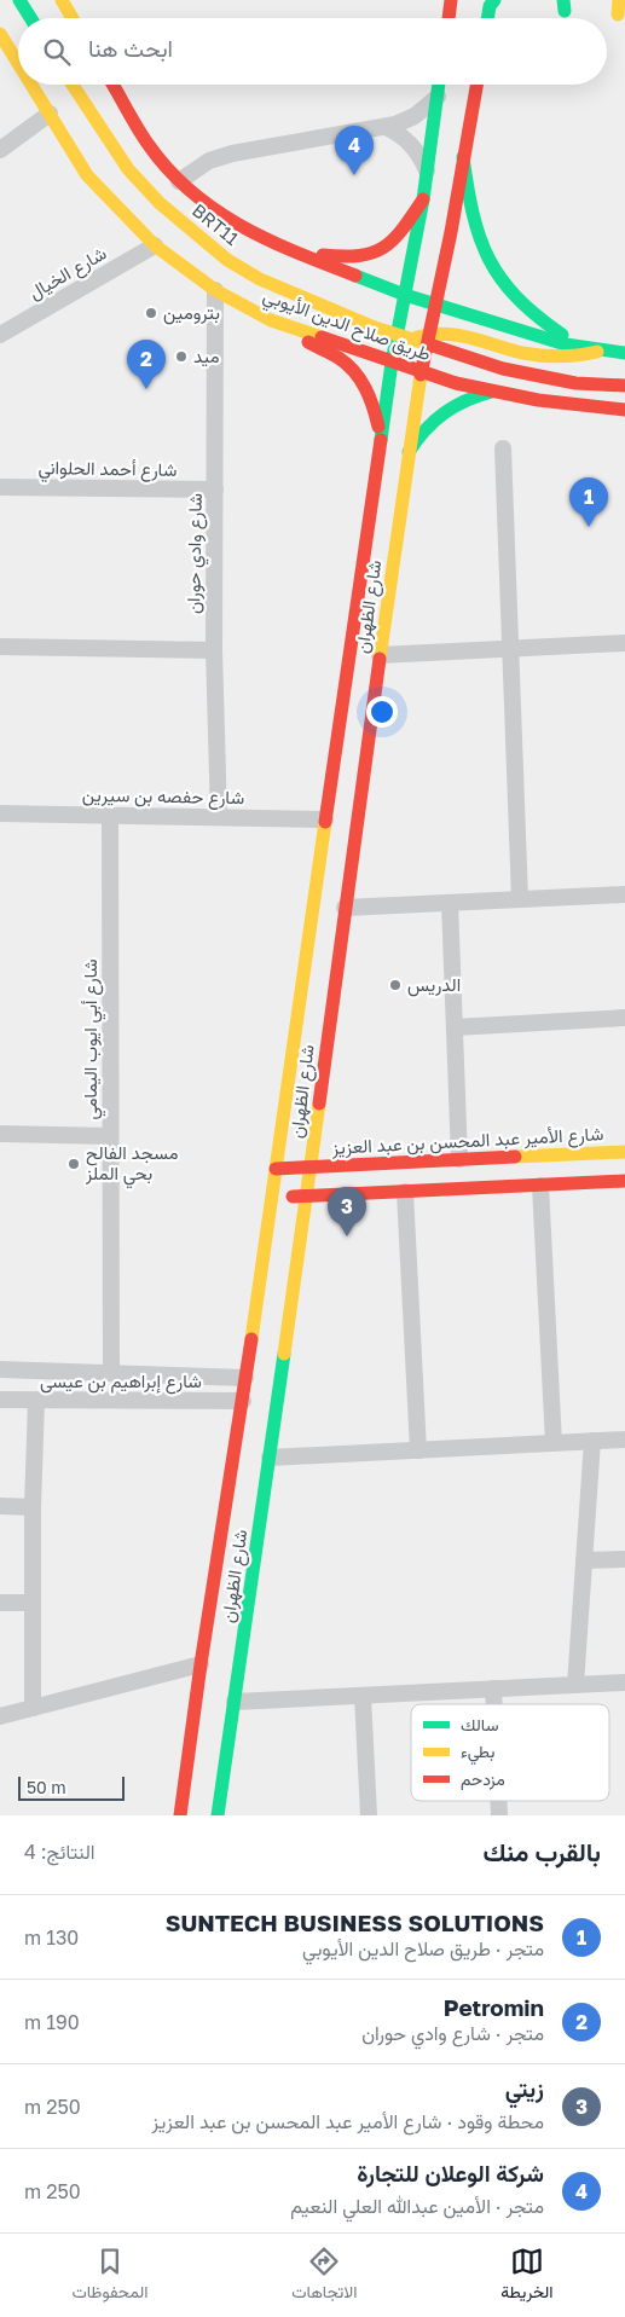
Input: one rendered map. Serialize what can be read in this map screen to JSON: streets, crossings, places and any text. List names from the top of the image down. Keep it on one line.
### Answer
{"streets":{"main road":["BRT11","طريق صلاح الدين الأيوبي","شارع الظهران","شارع الأمير عبد المحسن بن عبد العزيز"],"street":["شارع الخيال","شارع أحمد الحلواني","شارع وادي حوران","شارع حفصه بن سيرين","شارع أبي ايوب اليمامي","شارع إبراهيم بن عيسى"]},"crossings":[["BRT11","شارع الظهران"],["شارع الخيال","طريق صلاح الدين الأيوبي"],["طريق صلاح الدين الأيوبي","شارع وادي حوران"],["طريق صلاح الدين الأيوبي","شارع الظهران"],["شارع أحمد الحلواني","شارع وادي حوران"],["شارع وادي حوران","شارع حفصه بن سيرين"],["شارع الظهران","شارع حفصه بن سيرين"],["شارع الظهران","شارع الأمير عبد المحسن بن عبد العزيز"],["شارع الظهران","شارع إبراهيم بن عيسى"],["شارع حفصه بن سيرين","شارع أبي ايوب اليمامي"]],"places":["بترومين","ميد","الدريس","مسجد الفالح بحي الملز"],"legend":["سالك","بطيء","مزدحم"],"scale_bar":"50 m","page":{"search":"ابحث هنا","pins":["4","2","1","3"],"scale":"50 m","heading":["بالقرب منك","النتائج: 4"],"list":[{"mark":"1","name":"SUNTECH BUSINESS SOLUTIONS","note":"متجر · طريق صلاح الدين الأيوبي","value":"130 m"},{"mark":"2","name":"Petromin","note":"متجر · شارع وادي حوران","value":"190 m"},{"mark":"3","name":"زيتي","note":"محطة وقود · شارع الأمير عبد المحسن بن عبد العزيز","value":"250 m"},{"mark":"4","name":"شركة الوعلان للتجارة","note":"متجر · الأمين عبدالله العلي النعيم","value":"250 m"}],"nav":["الخريطة","الاتجاهات","المحفوظات"]}}
